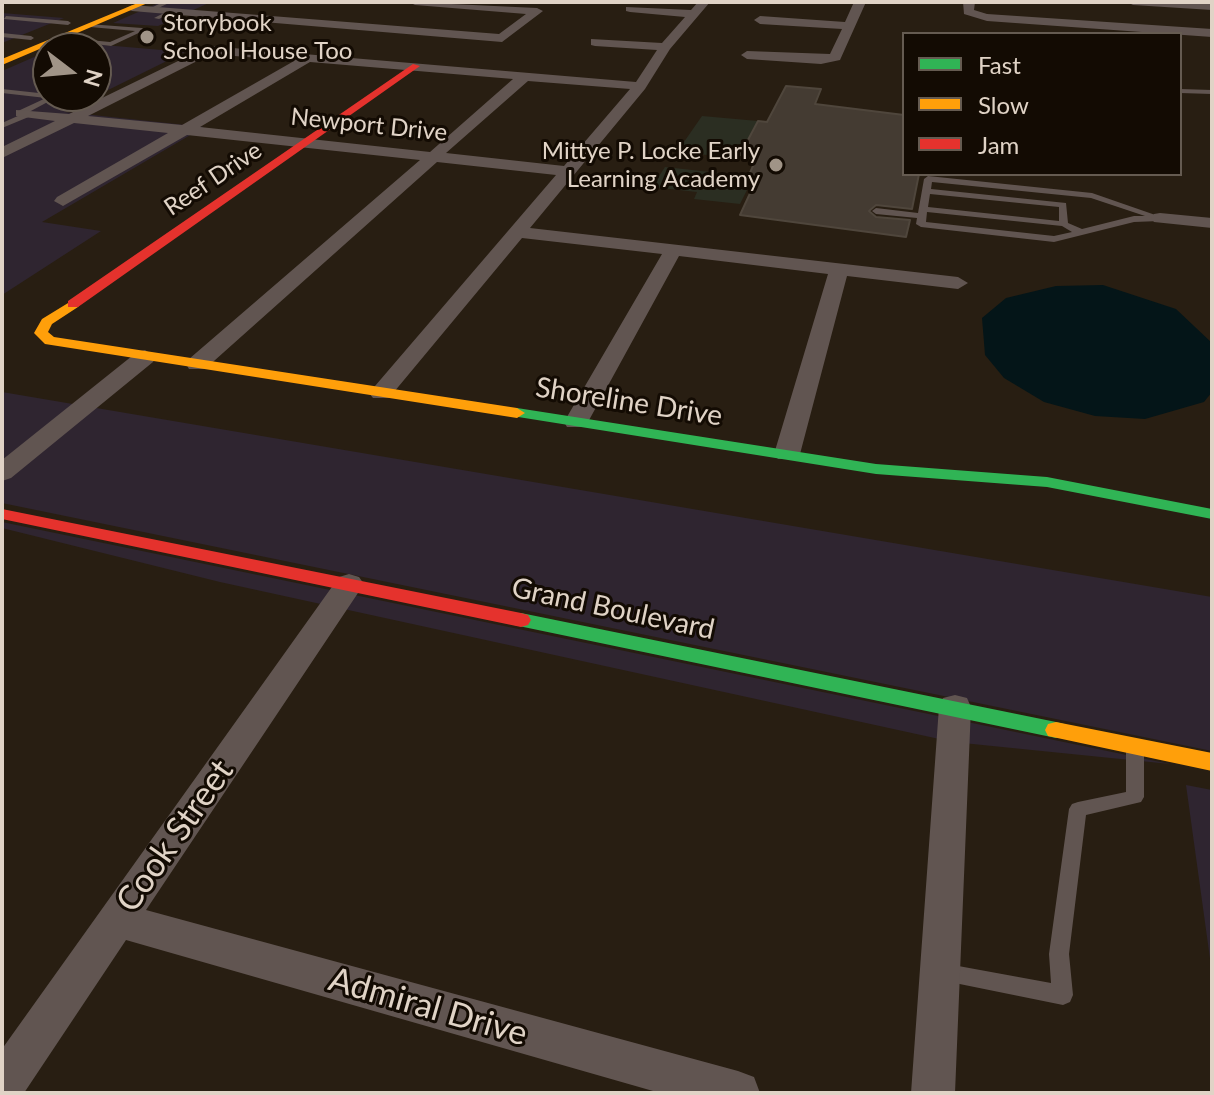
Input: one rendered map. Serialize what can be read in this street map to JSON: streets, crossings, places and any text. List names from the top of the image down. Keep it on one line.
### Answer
{"streets":{"street":["Newport Drive","Reef Drive","Shoreline Drive","Grand Boulevard","Cook Street","Admiral Drive"]},"crossings":[["Newport Drive","Reef Drive"],["Reef Drive","Shoreline Drive"],["Grand Boulevard","Cook Street"],["Cook Street","Admiral Drive"]],"places":["Storybook School House Too","Mittye P. Locke Early Learning Academy"],"legend":["Fast","Slow","Jam"],"north":"right"}
